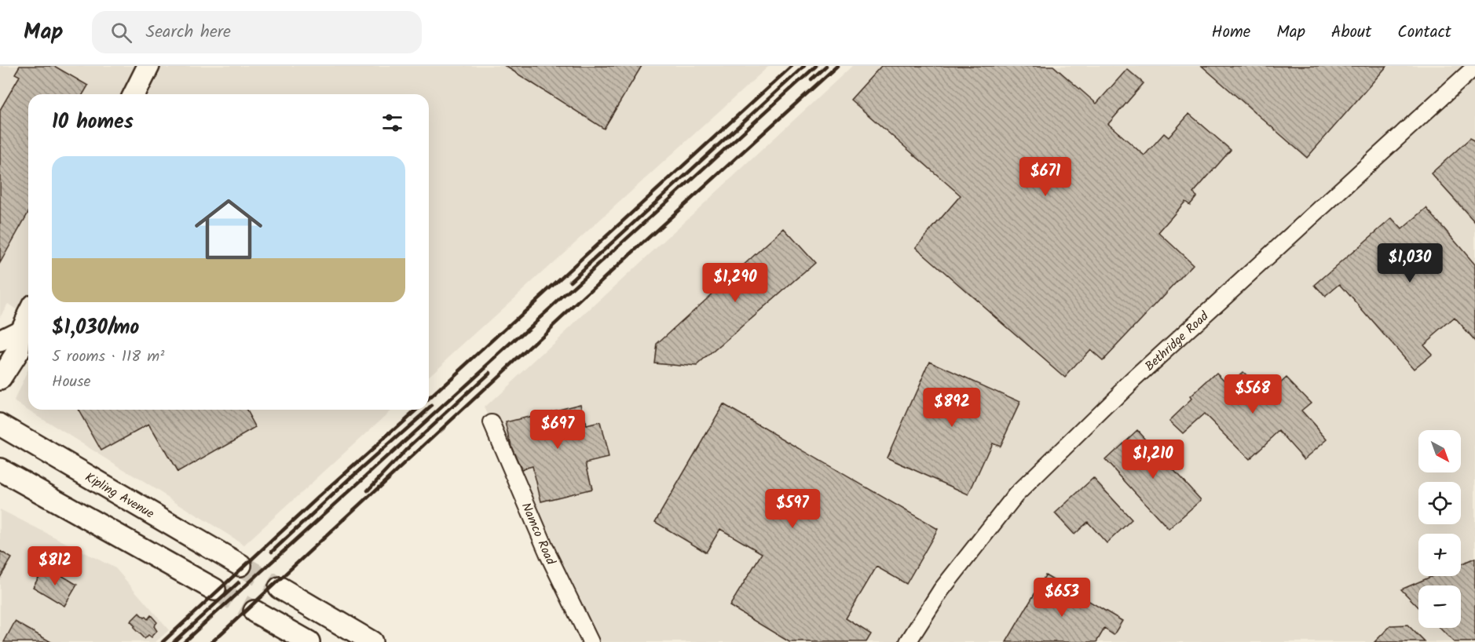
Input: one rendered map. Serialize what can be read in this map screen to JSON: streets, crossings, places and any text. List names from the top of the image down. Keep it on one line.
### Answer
{"streets":{"main road":["Kipling Avenue"],"street":["Bethridge Road","Namco Road"]},"north":"bottom right","page":{"header":"Map","search":"Search here","nav":["Home","Map","About","Contact"],"heading":"10 homes","list":[{"name":"$1,030/mo","note":"5 rooms · 118 m² · House"}],"price":["$671","$1,030","$1,290","$568","$892","$697","$1,210","$597","$812","$653"],"map_buttons":["+","−"]}}
